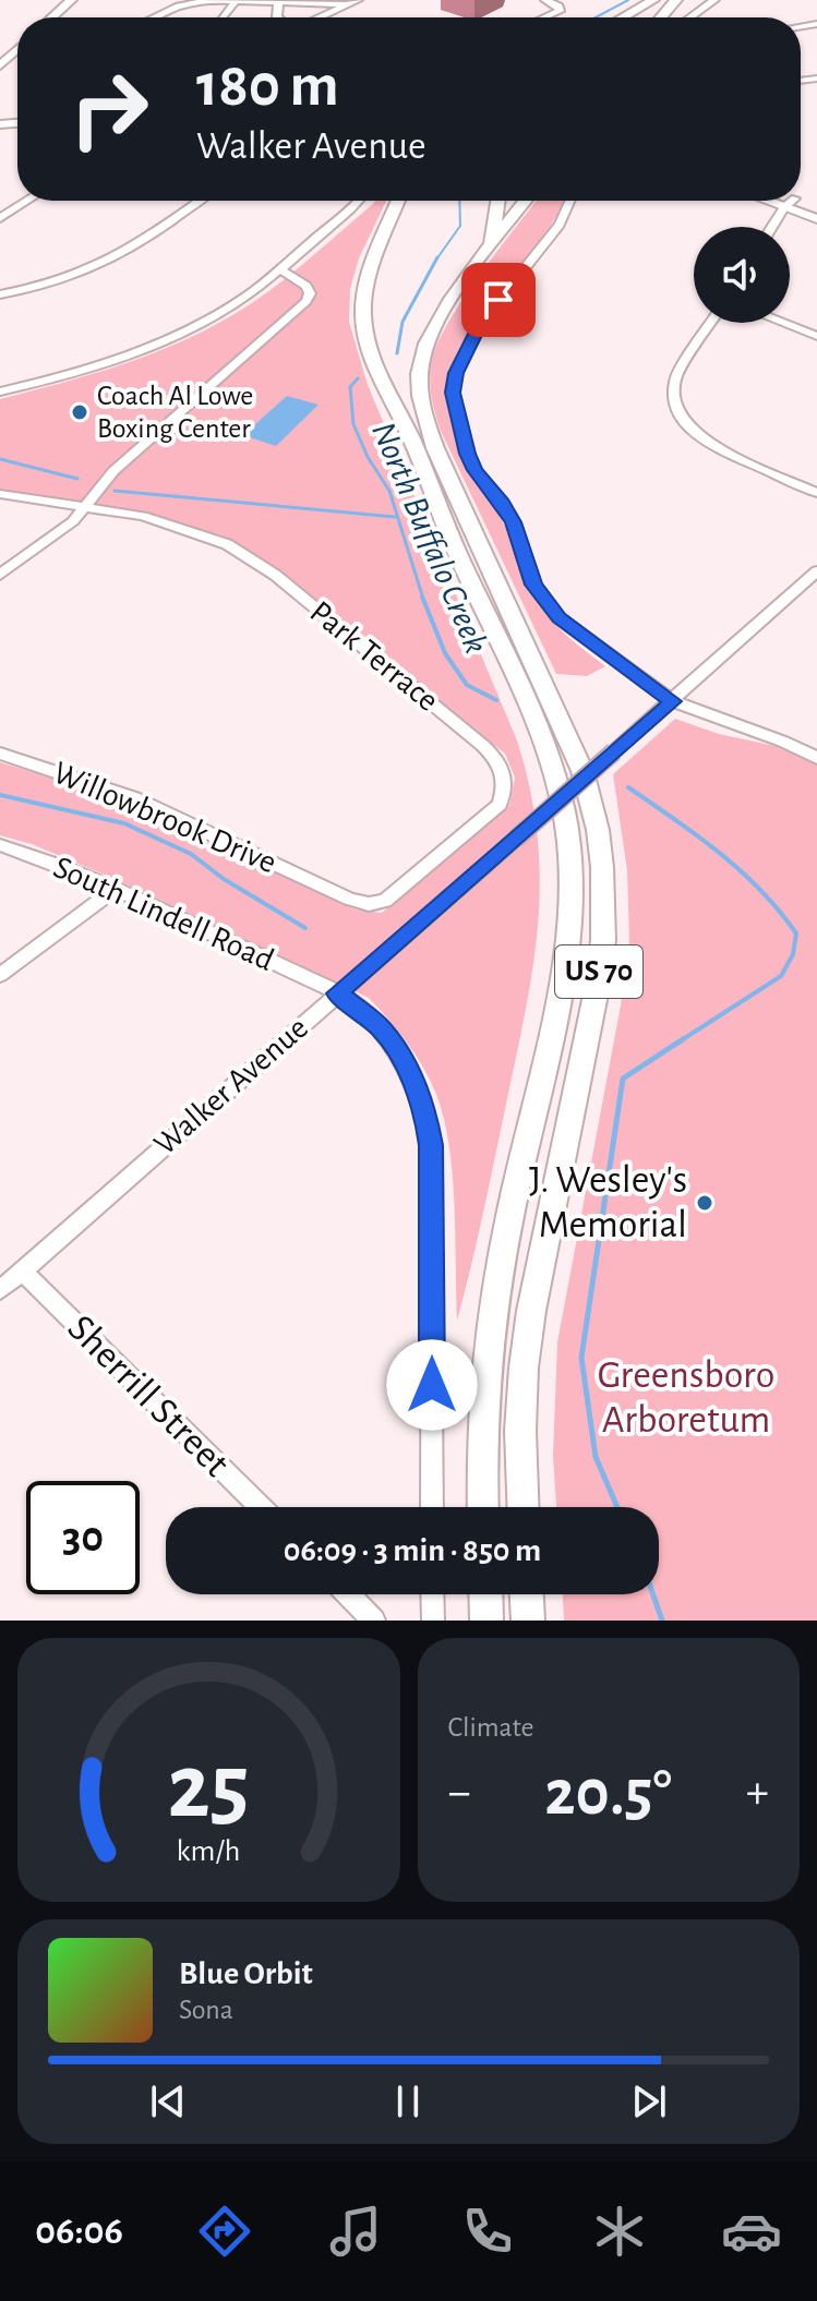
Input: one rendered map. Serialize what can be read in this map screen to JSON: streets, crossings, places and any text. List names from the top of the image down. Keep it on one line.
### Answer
{"streets":{"highway":["US 70"],"street":["Park Terrace","Willowbrook Drive","South Lindell Road","Walker Avenue","Sherrill Street"]},"crossings":[["Park Terrace","Willowbrook Drive"],["South Lindell Road","Walker Avenue"],["Walker Avenue","Sherrill Street"]],"water":["North Buffalo Creek"],"parks":["Greensboro Arboretum"],"places":["Coach Al Lowe Boxing Center","J. Wesley's Memorial"],"page":{"turn":["180 m","Walker Avenue"],"limit":"30","trip":"06:09 · 3 min · 850 m","tile":"Climate","heat":["−","20.5°","+"],"song":["Blue Orbit","Sona"],"tabs":"06:06","gauge":["25","km/h"]}}
